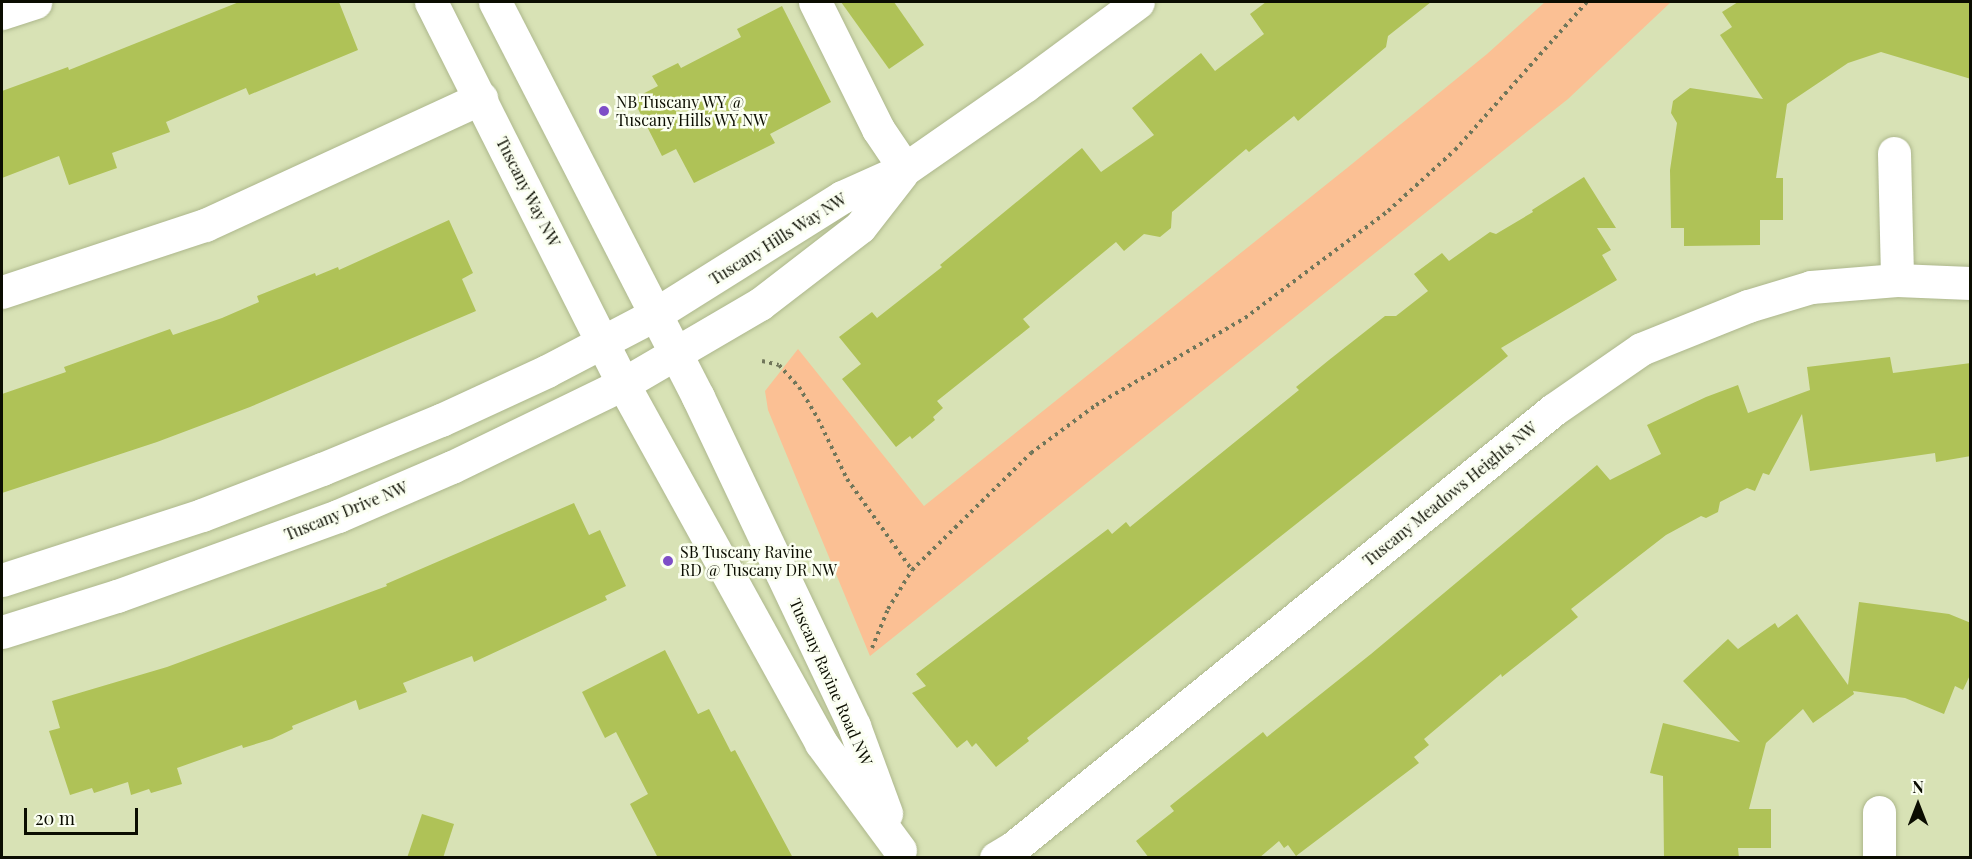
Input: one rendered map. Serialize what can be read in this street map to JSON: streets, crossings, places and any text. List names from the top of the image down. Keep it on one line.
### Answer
{"streets":{"street":["Tuscany Way NW","Tuscany Hills Way NW","Tuscany Meadows Heights NW","Tuscany Drive NW","Tuscany Ravine Road NW"]},"crossings":[["Tuscany Way NW","Tuscany Drive NW"],["Tuscany Way NW","Tuscany Ravine Road NW"],["Tuscany Hills Way NW","Tuscany Drive NW"],["Tuscany Hills Way NW","Tuscany Ravine Road NW"],["Tuscany Drive NW","Tuscany Ravine Road NW"]],"places":["NB Tuscany WY @ Tuscany Hills WY NW","SB Tuscany Ravine RD @ Tuscany DR NW"],"scale_bar":"20 m","north":"top"}
